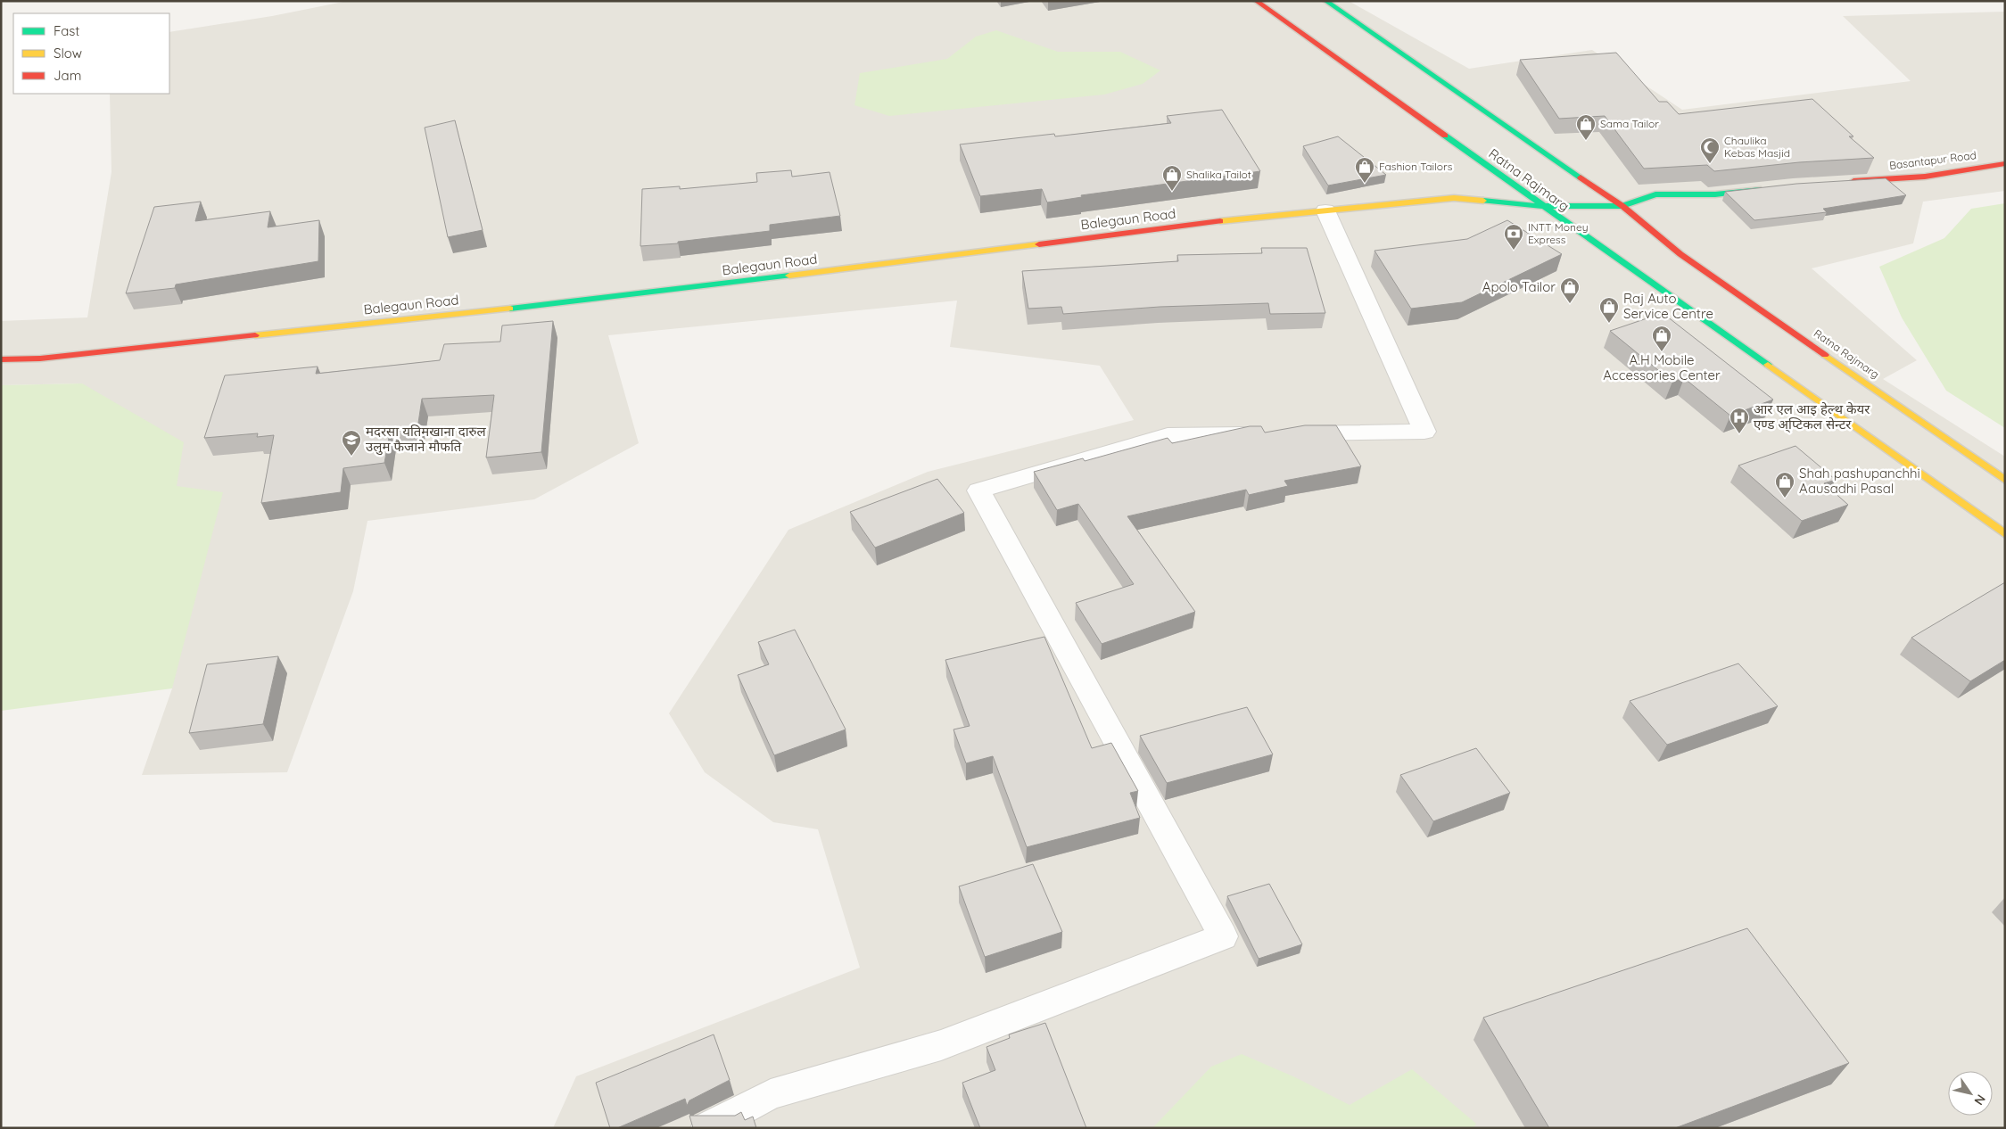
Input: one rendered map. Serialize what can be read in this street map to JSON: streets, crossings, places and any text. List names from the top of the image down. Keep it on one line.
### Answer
{"streets":{"main road":["Basantapur Road","Ratna Rajmarg","Balegaun Road"]},"crossings":[["Ratna Rajmarg","Balegaun Road"]],"places":{"shop":["Sama Tailor","Fashion Tailors","Shalika Tailot","Apolo Tailor","Raj Auto Service Centre","A.H Mobile Accessories Center","Shah pashupanchhi Aausadhi Pasal"],"mosque":["Chaulika Kebas Masjid"],"bank":["INTT Money Express"],"hospital":["आर एल आइ हेल्थ केयर एण्ड अ्प्टिकल सेन्टर"],"school or university":["मदरसा यतिमखाना दारुल उलुम फैजाने माैफति"]},"legend":["Fast","Slow","Jam"],"north":"bottom right"}
